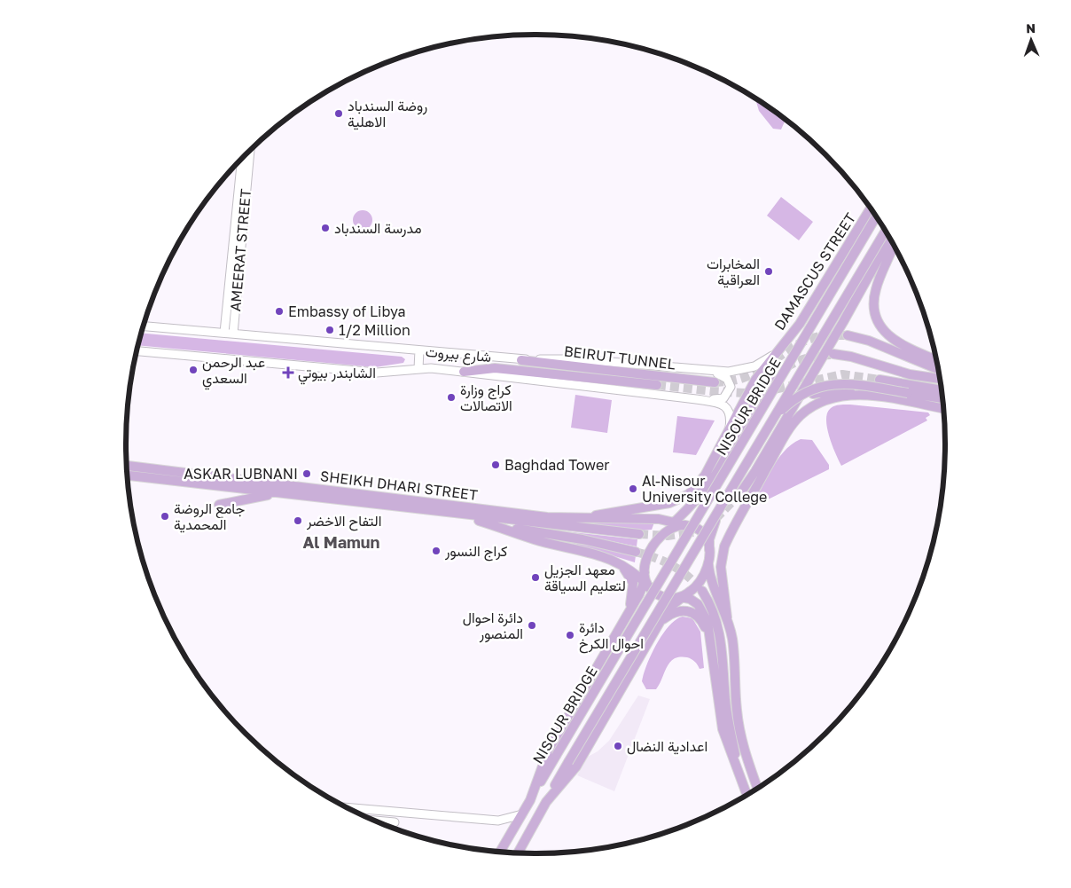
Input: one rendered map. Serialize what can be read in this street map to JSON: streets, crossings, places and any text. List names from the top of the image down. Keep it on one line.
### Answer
{"streets":{"main road":["AMEERAT STREET","DAMASCUS STREET","شارع بيروت","BEIRUT TUNNEL","NISOUR BRIDGE","SHEIKH DHARI STREET"]},"crossings":[["AMEERAT STREET","شارع بيروت"],["DAMASCUS STREET","شارع بيروت"],["DAMASCUS STREET","SHEIKH DHARI STREET"],["شارع بيروت","BEIRUT TUNNEL"]],"districts":["Al Mamun"],"places":{"other":["روضة السندباد الاهلية","مدرسة السندباد","المخابرات العراقية","Embassy of Libya","1/2 Million","عبد الرحمن السعدي","كراج وزارة الاتصالات","Baghdad Tower","ASKAR LUBNANI","Al-Nisour University College","جامع الروضة المحمدية","التفاح الاخضر","كراج النسور","معهد الجزيل لتعليم السياقة","دائرة احوال المنصور","دائرة احوال الكرخ","اعدادية النضال"],"health":["الشابندر بيوتي"]},"north":"top"}
